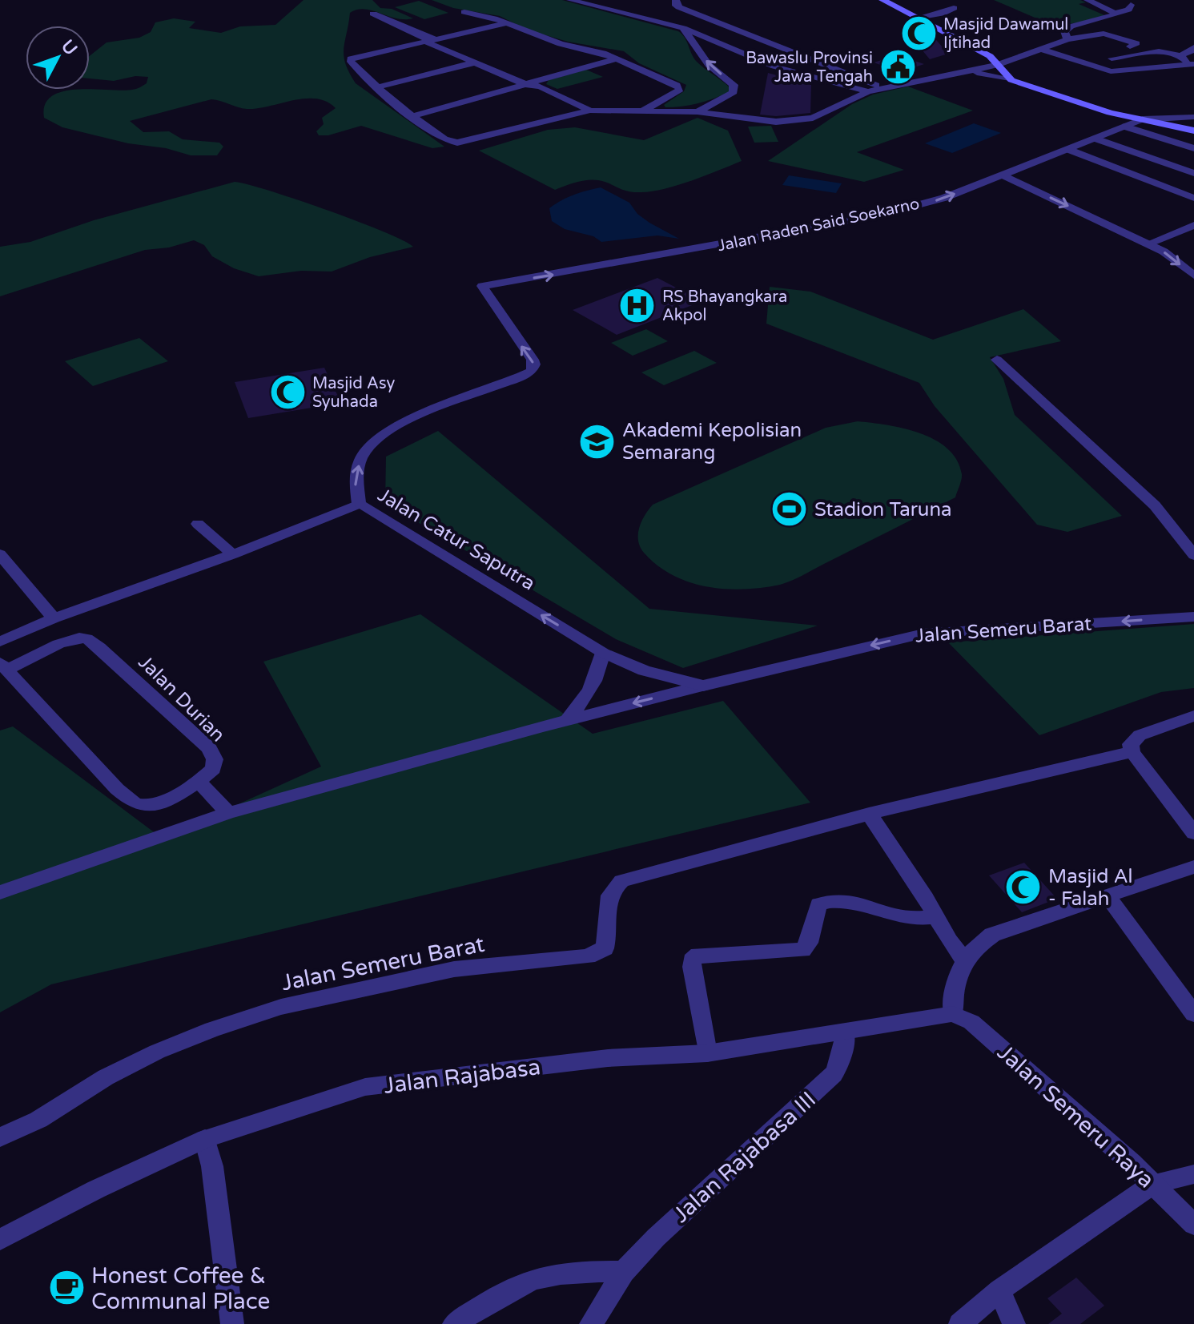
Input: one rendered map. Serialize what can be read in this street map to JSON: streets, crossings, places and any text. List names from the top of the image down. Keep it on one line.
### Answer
{"streets":{"street":["Jalan Raden Said Soekarno","Jalan Catur Saputra","Jalan Semeru Barat","Jalan Durian","Jalan Rajabasa","Jalan Semeru Raya","Jalan Rajabasa III"]},"crossings":[["Jalan Raden Said Soekarno","Jalan Catur Saputra"],["Jalan Catur Saputra","Jalan Semeru Barat"],["Jalan Rajabasa","Jalan Semeru Raya"],["Jalan Rajabasa","Jalan Rajabasa III"]],"places":{"mosque":["Masjid Dawamul Ijtihad","Masjid Asy Syuhada","Masjid Al - Falah"],"public building":["Bawaslu Provinsi Jawa Tengah"],"hospital":["RS Bhayangkara Akpol"],"school or university":["Akademi Kepolisian Semarang"],"sports":["Stadion Taruna"],"cafe":["Honest Coffee & Communal Place"]},"north":"top right"}
